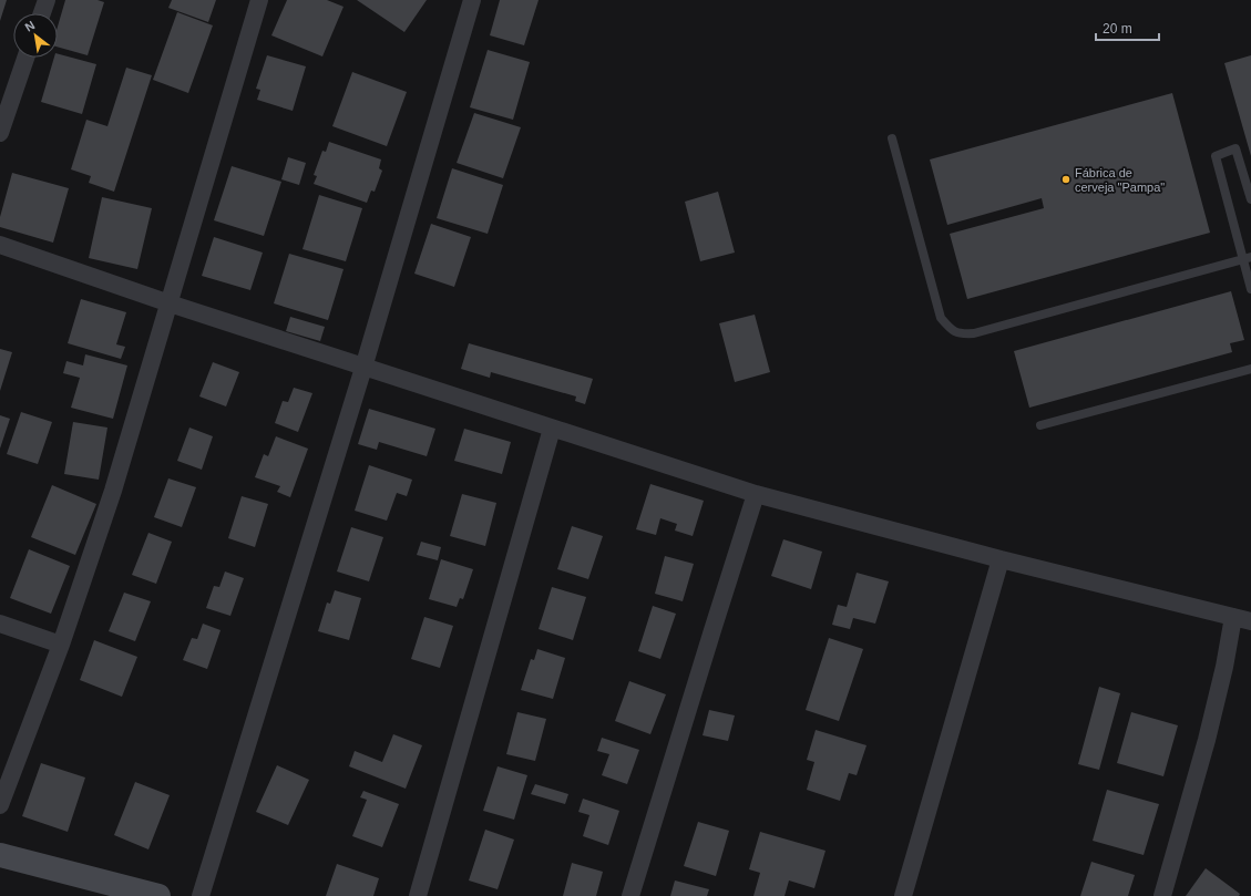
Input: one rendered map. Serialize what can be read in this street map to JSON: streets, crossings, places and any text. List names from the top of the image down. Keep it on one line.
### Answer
{"places":["Fábrica de cerveja \"Pampa\""],"scale_bar":"20 m","north":"top left"}
